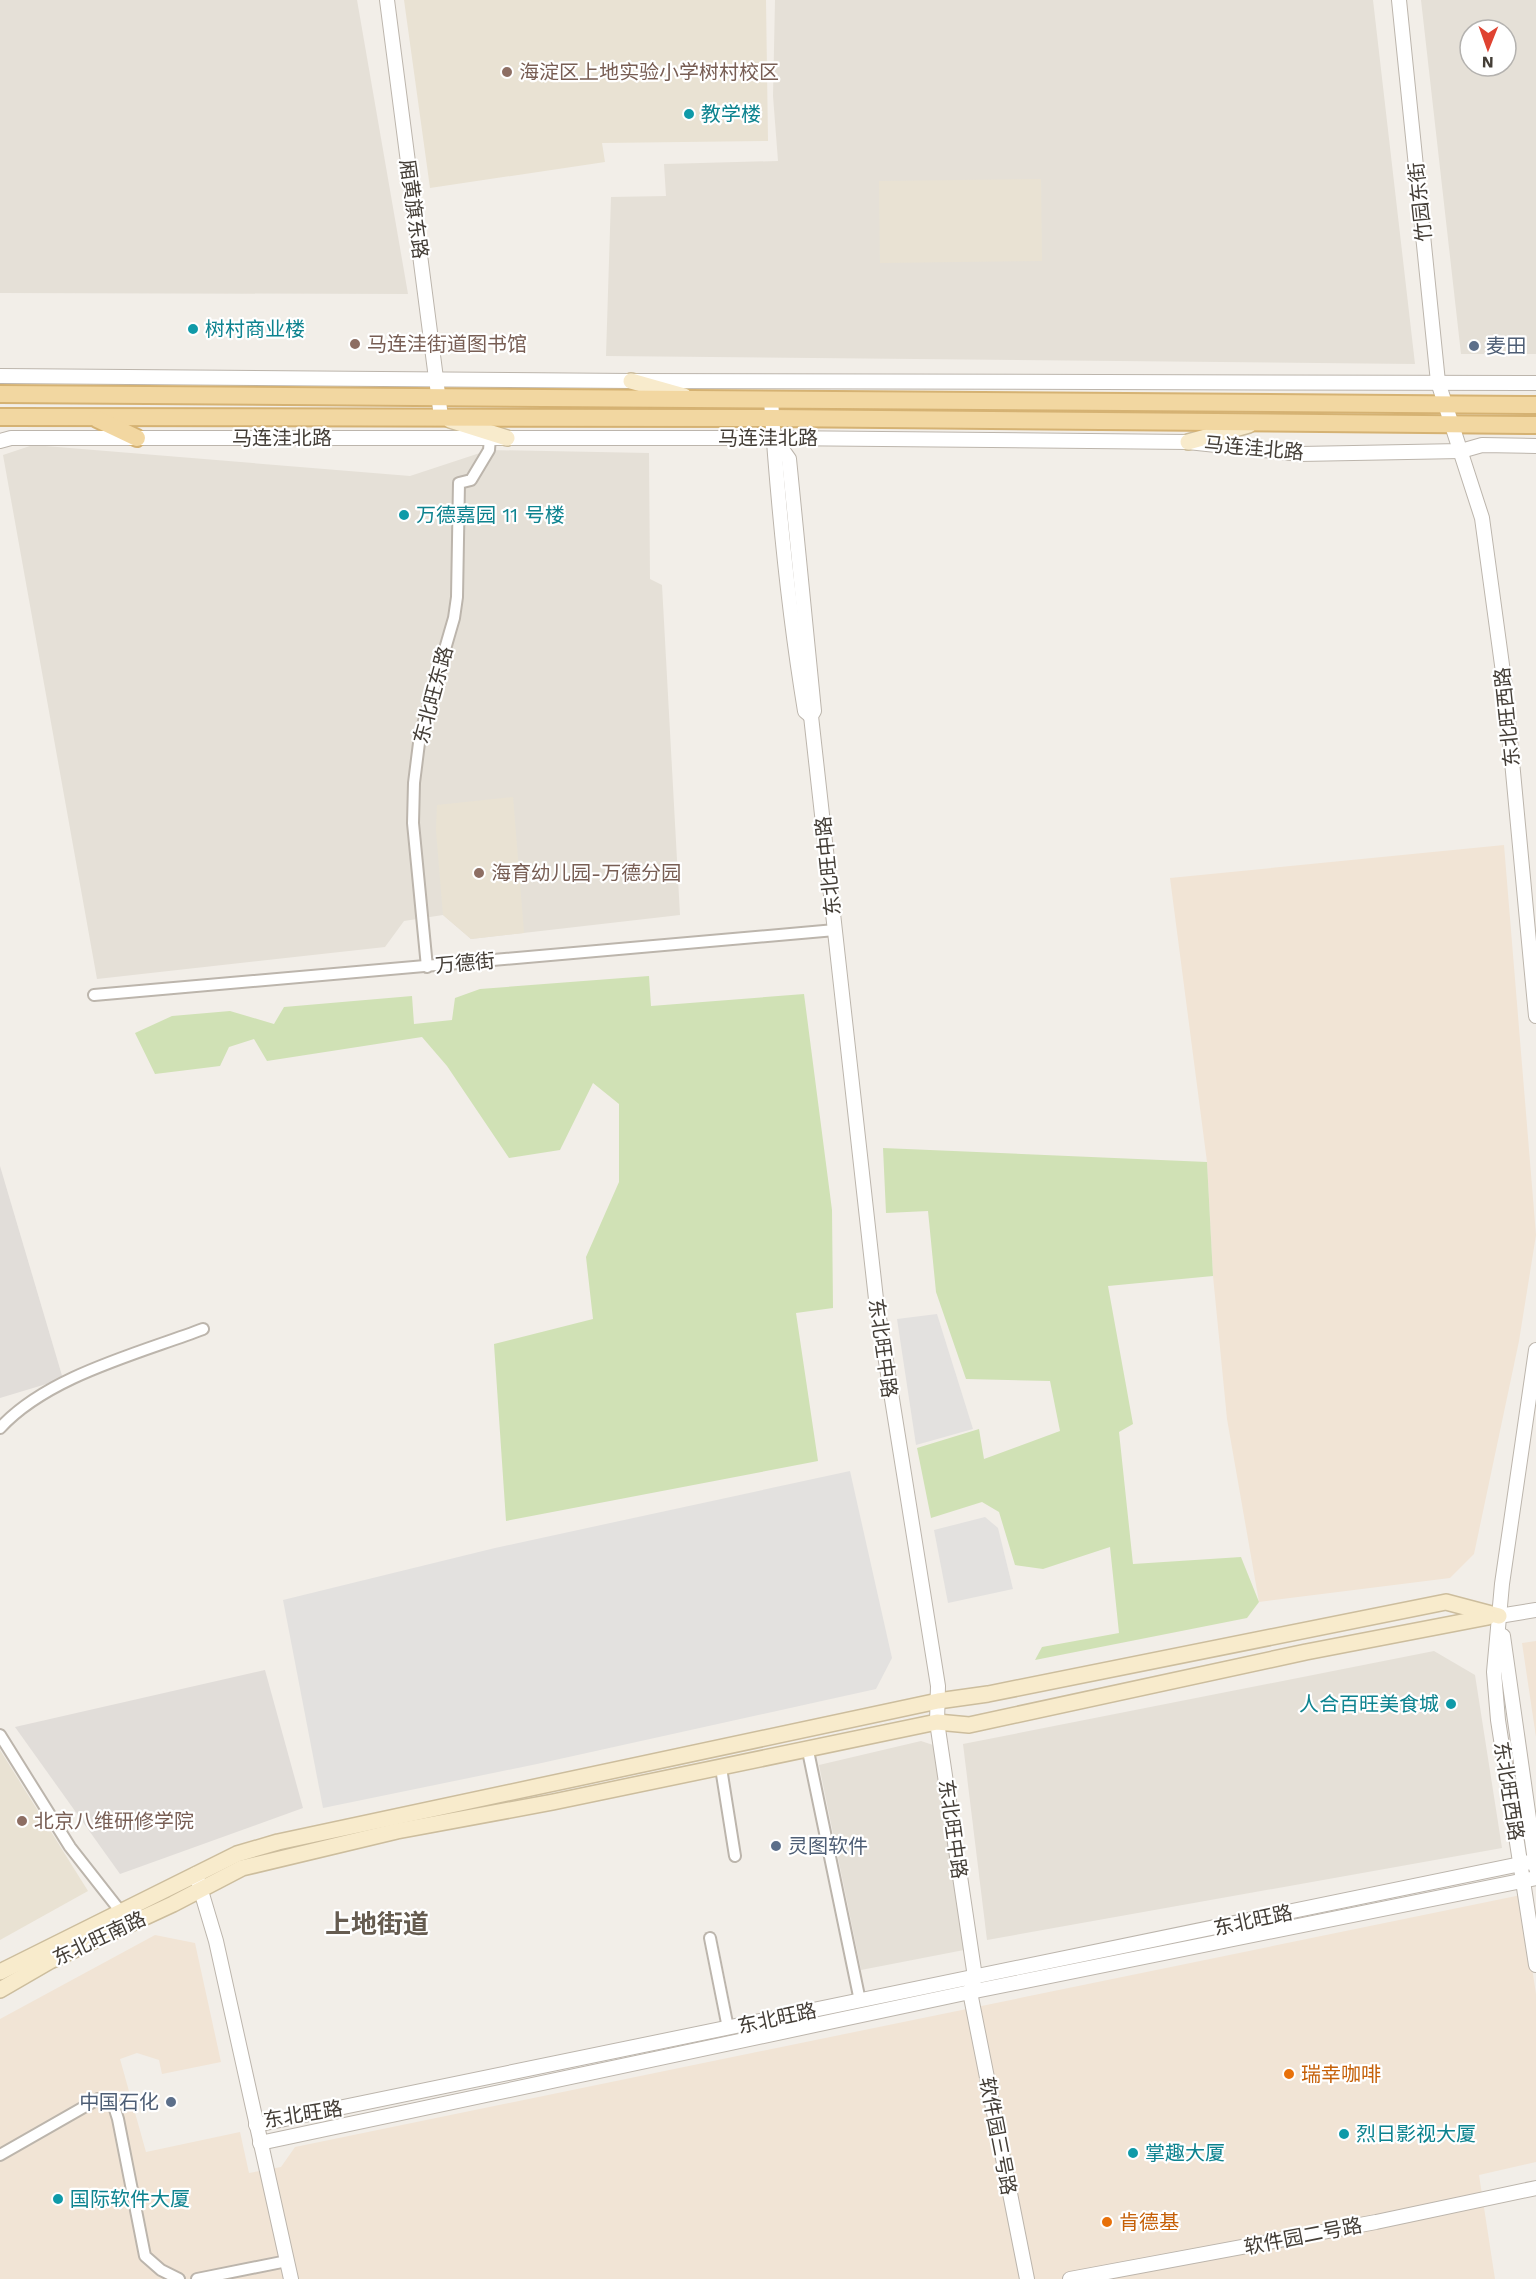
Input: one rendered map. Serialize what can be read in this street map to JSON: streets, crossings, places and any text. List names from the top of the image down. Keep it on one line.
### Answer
{"streets":{"main road":["马连洼北路","东北旺南路"],"street":["竹园东街","厢黄旗东路","东北旺东路","东北旺西路","东北旺中路","万德街","东北旺路","软件园三号路","软件园二号路"]},"crossings":[["竹园东街","马连洼北路"],["竹园东街","东北旺西路"],["厢黄旗东路","马连洼北路"],["马连洼北路","东北旺东路"],["马连洼北路","东北旺西路"],["马连洼北路","东北旺中路"],["东北旺东路","万德街"],["东北旺西路","东北旺路"],["东北旺中路","万德街"],["东北旺中路","东北旺路"],["东北旺路","东北旺南路"],["东北旺路","软件园三号路"]],"districts":["上地街道"],"places":["海淀区上地实验小学树村校区","教学楼","树村商业楼","马连洼街道图书馆","麦田","万德嘉园 11 号楼","海育幼儿园-万德分园","人合百旺美食城","北京八维研修学院","灵图软件","瑞幸咖啡","中国石化","烈日影视大厦","掌趣大厦","国际软件大厦","肯德基"],"north":"bottom"}
